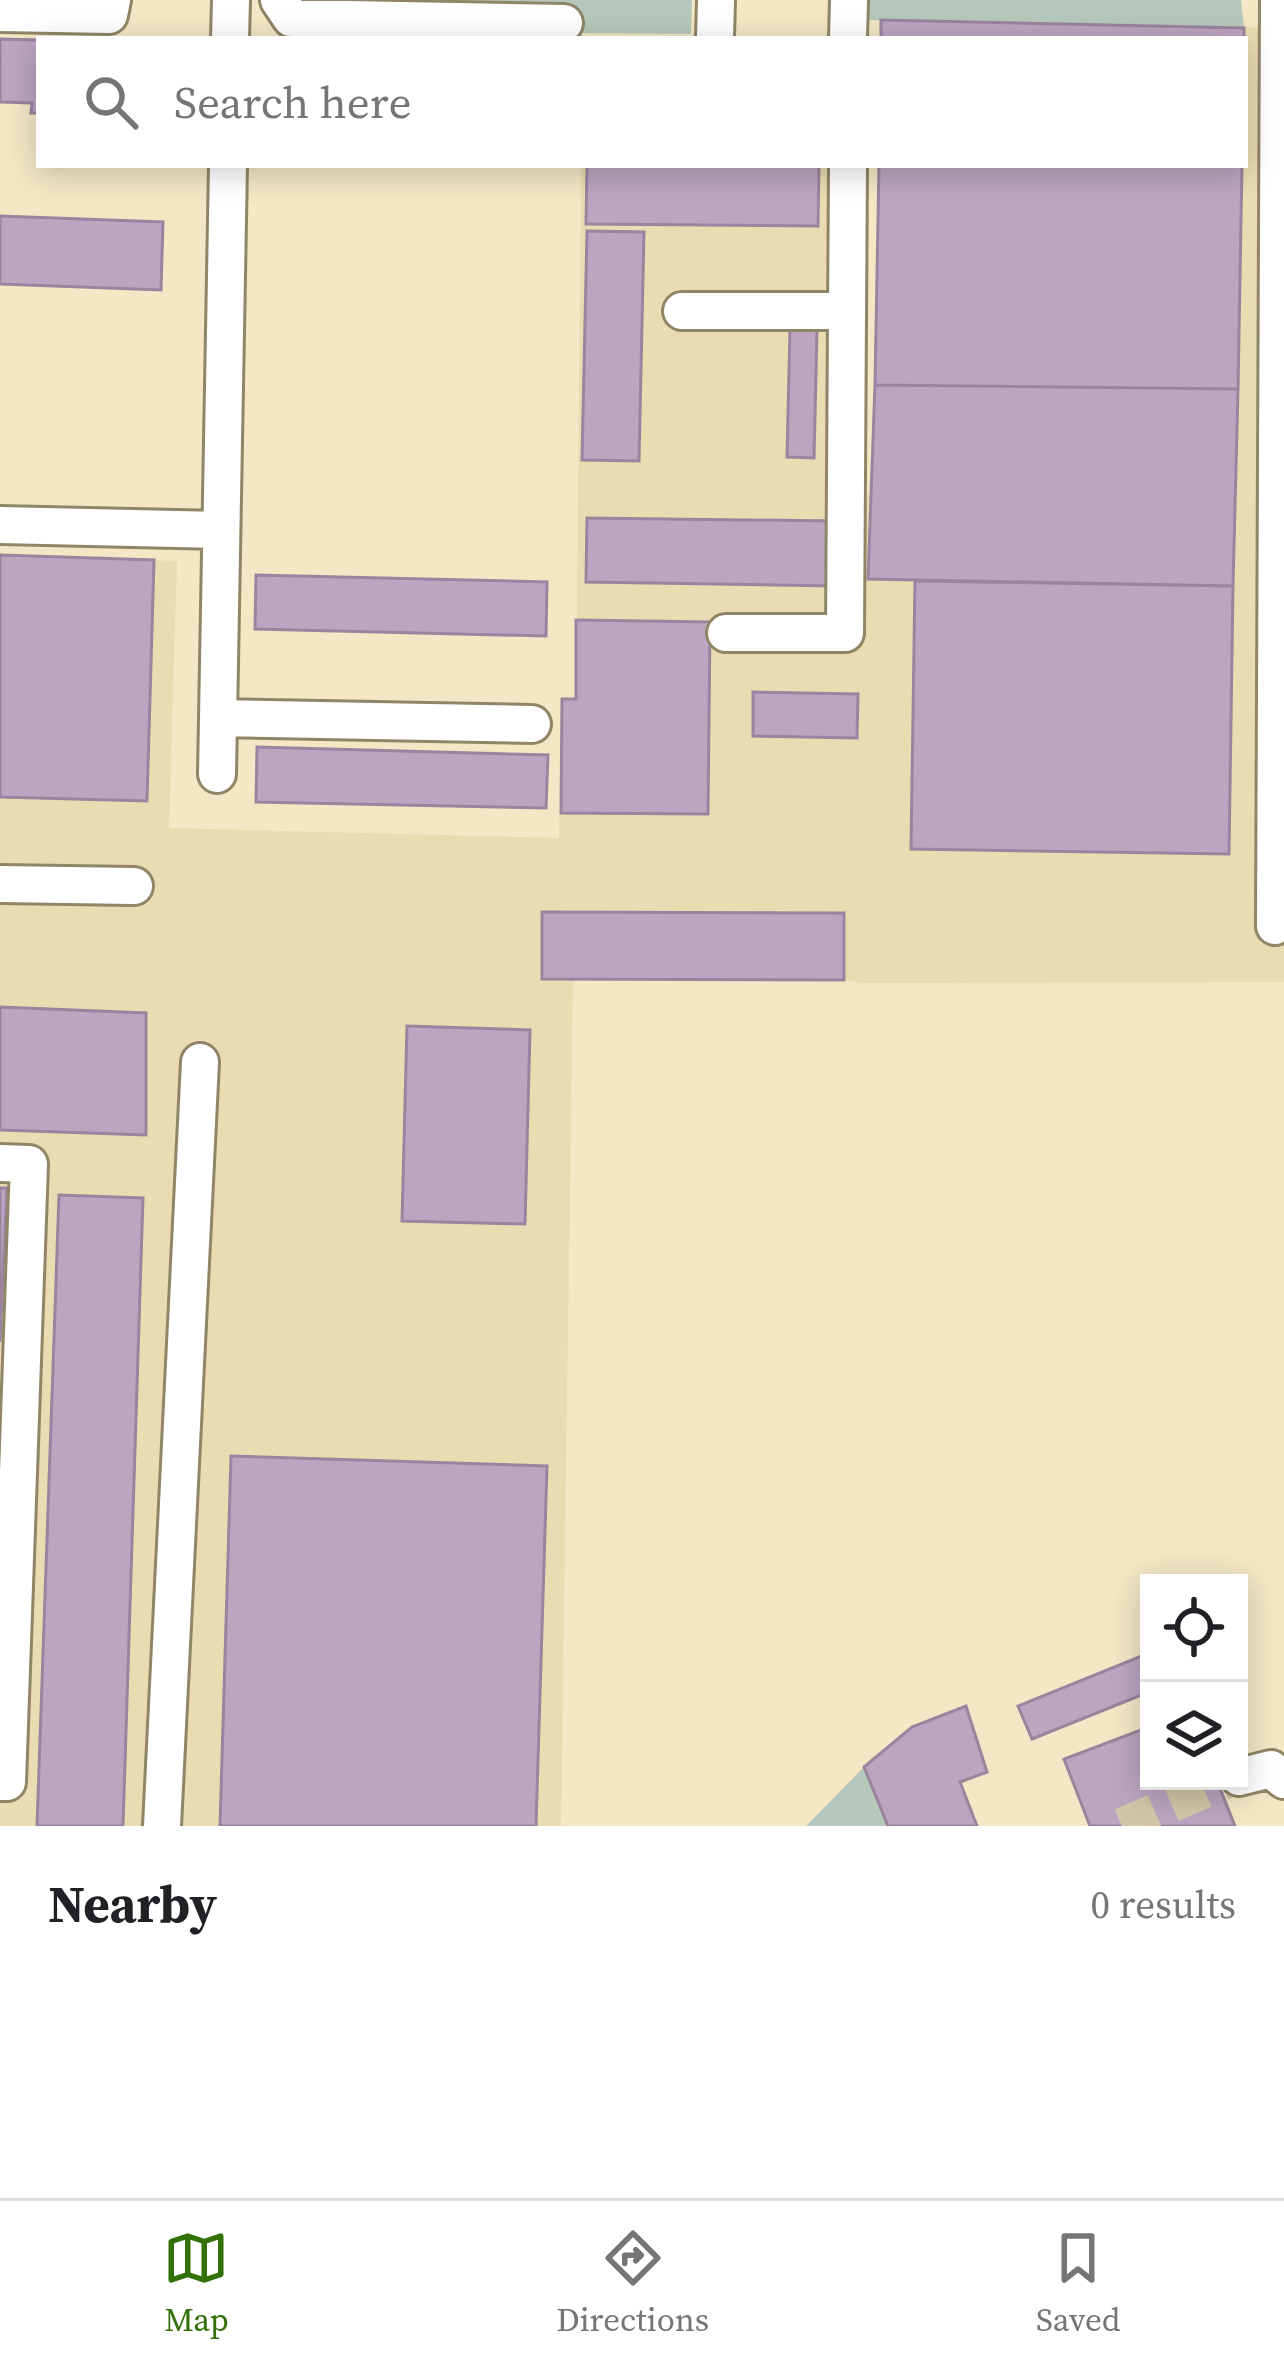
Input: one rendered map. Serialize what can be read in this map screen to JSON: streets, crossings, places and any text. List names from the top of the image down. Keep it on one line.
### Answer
{"page":{"search":"Search here","heading":["Nearby","0 results"],"nav":["Map","Directions","Saved"]}}
